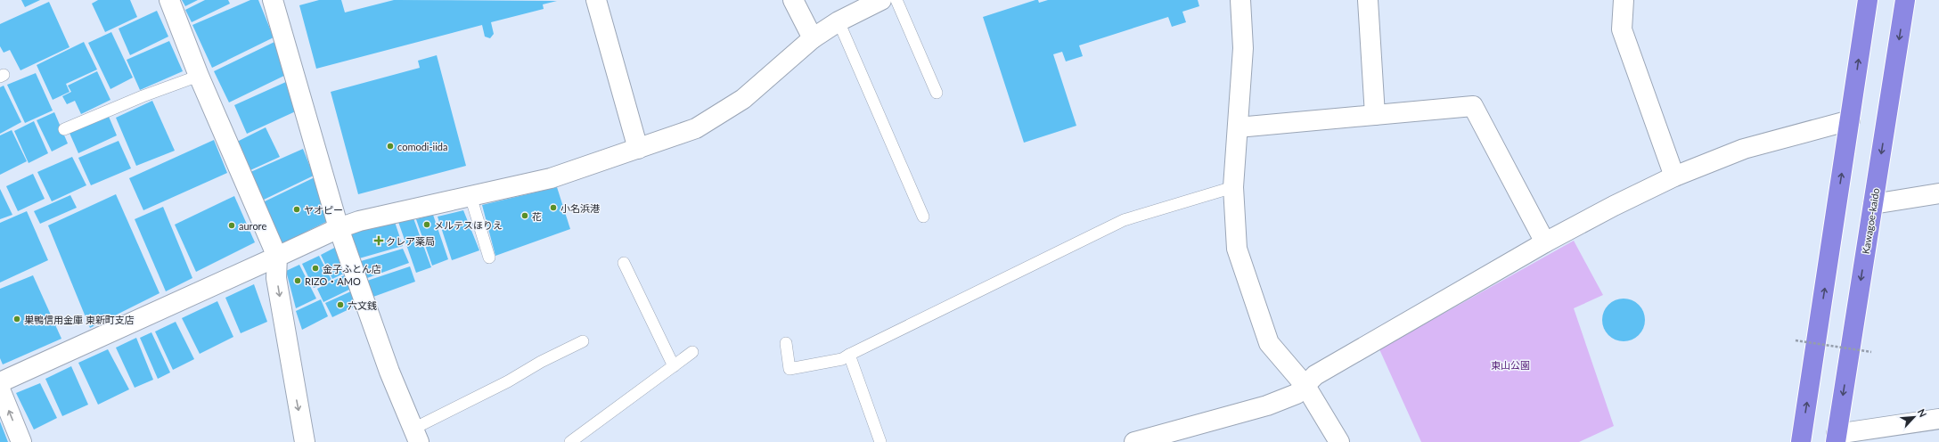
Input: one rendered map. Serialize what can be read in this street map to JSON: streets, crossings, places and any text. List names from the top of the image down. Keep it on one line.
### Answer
{"streets":{"highway":["Kawagoe-kaido"]},"parks":["東山公園"],"places":{"other":["comodi-iida","小名浜港","ヤオピー","花","メルテスほりえ","aurore","金子ふとん店","RIZO・AMO","六文銭","巣鴨信用金庫 東新町支店"],"health":["クレア薬局"]},"north":"top right"}
